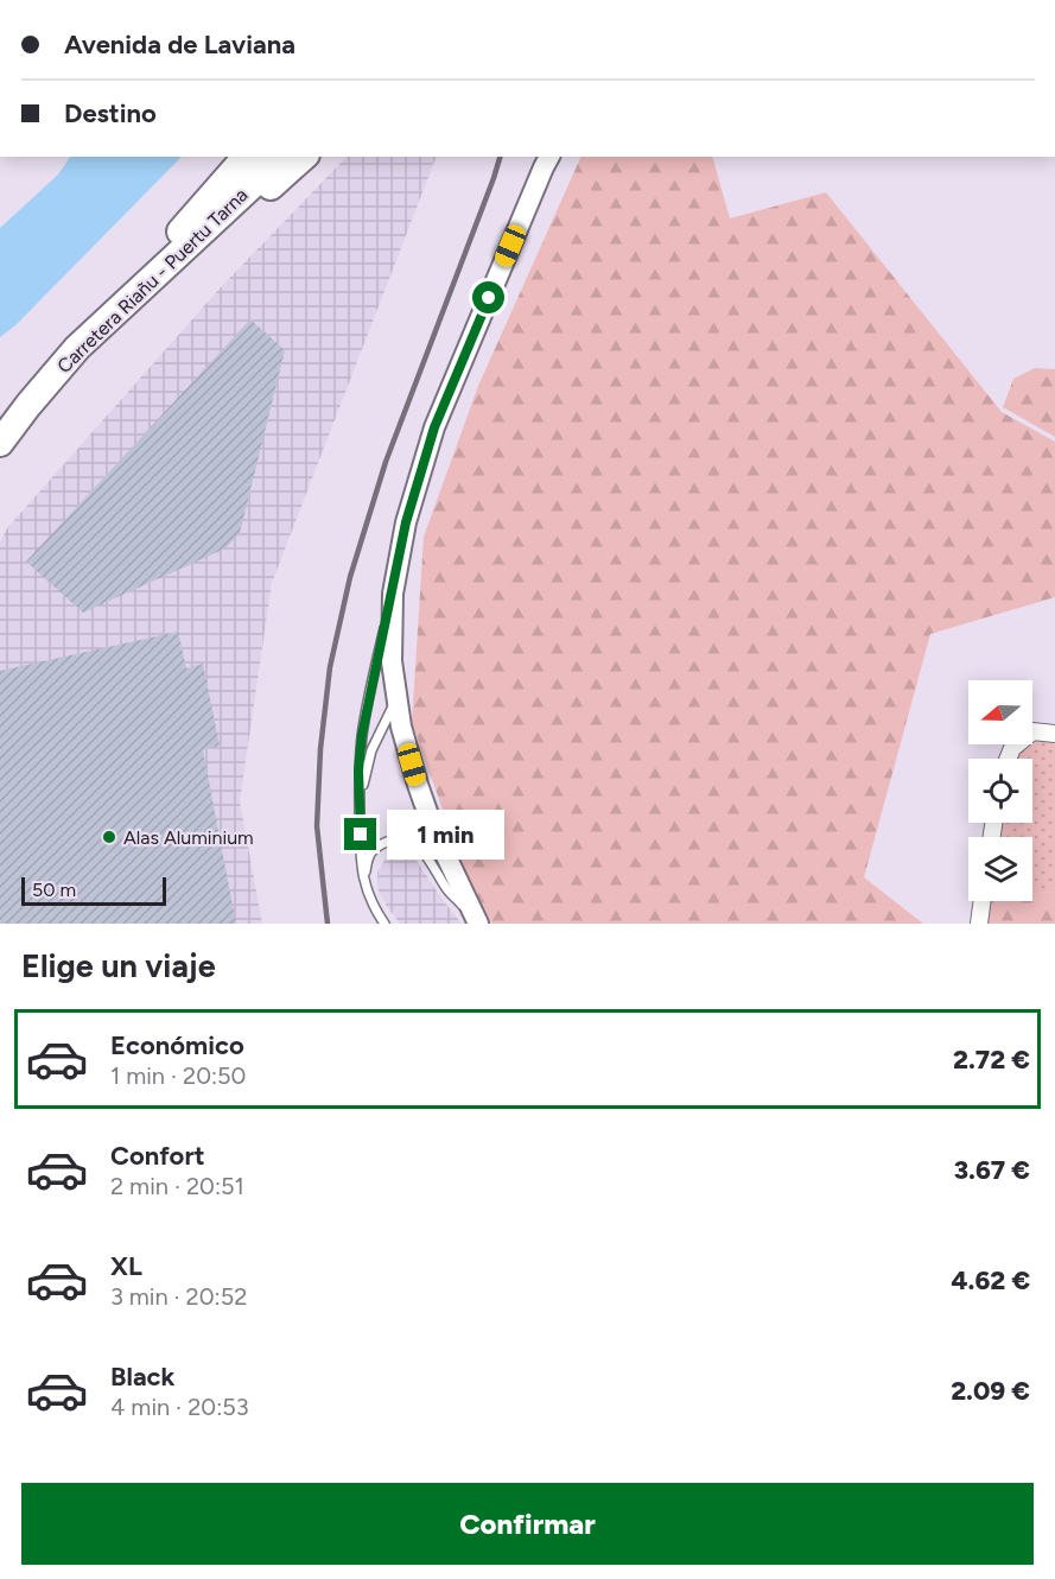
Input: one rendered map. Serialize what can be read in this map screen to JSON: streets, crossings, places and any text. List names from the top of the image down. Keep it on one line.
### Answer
{"streets":{"main road":["Carretera Riañu - Puertu Tarna"]},"places":["Alas Aluminium"],"scale_bar":"50 m","north":"left","page":{"banner":["Avenida de Laviana","Destino"],"bubble":"1 min","scale":"50 m","heading":"Elige un viaje","list":[{"name":"Económico","note":"1 min · 20:50","value":"2.72 €"},{"name":"Confort","note":"2 min · 20:51","value":"3.67 €"},{"name":"XL","note":"3 min · 20:52","value":"4.62 €"},{"name":"Black","note":"4 min · 20:53","value":"2.09 €"}],"buttons":"Confirmar"}}
